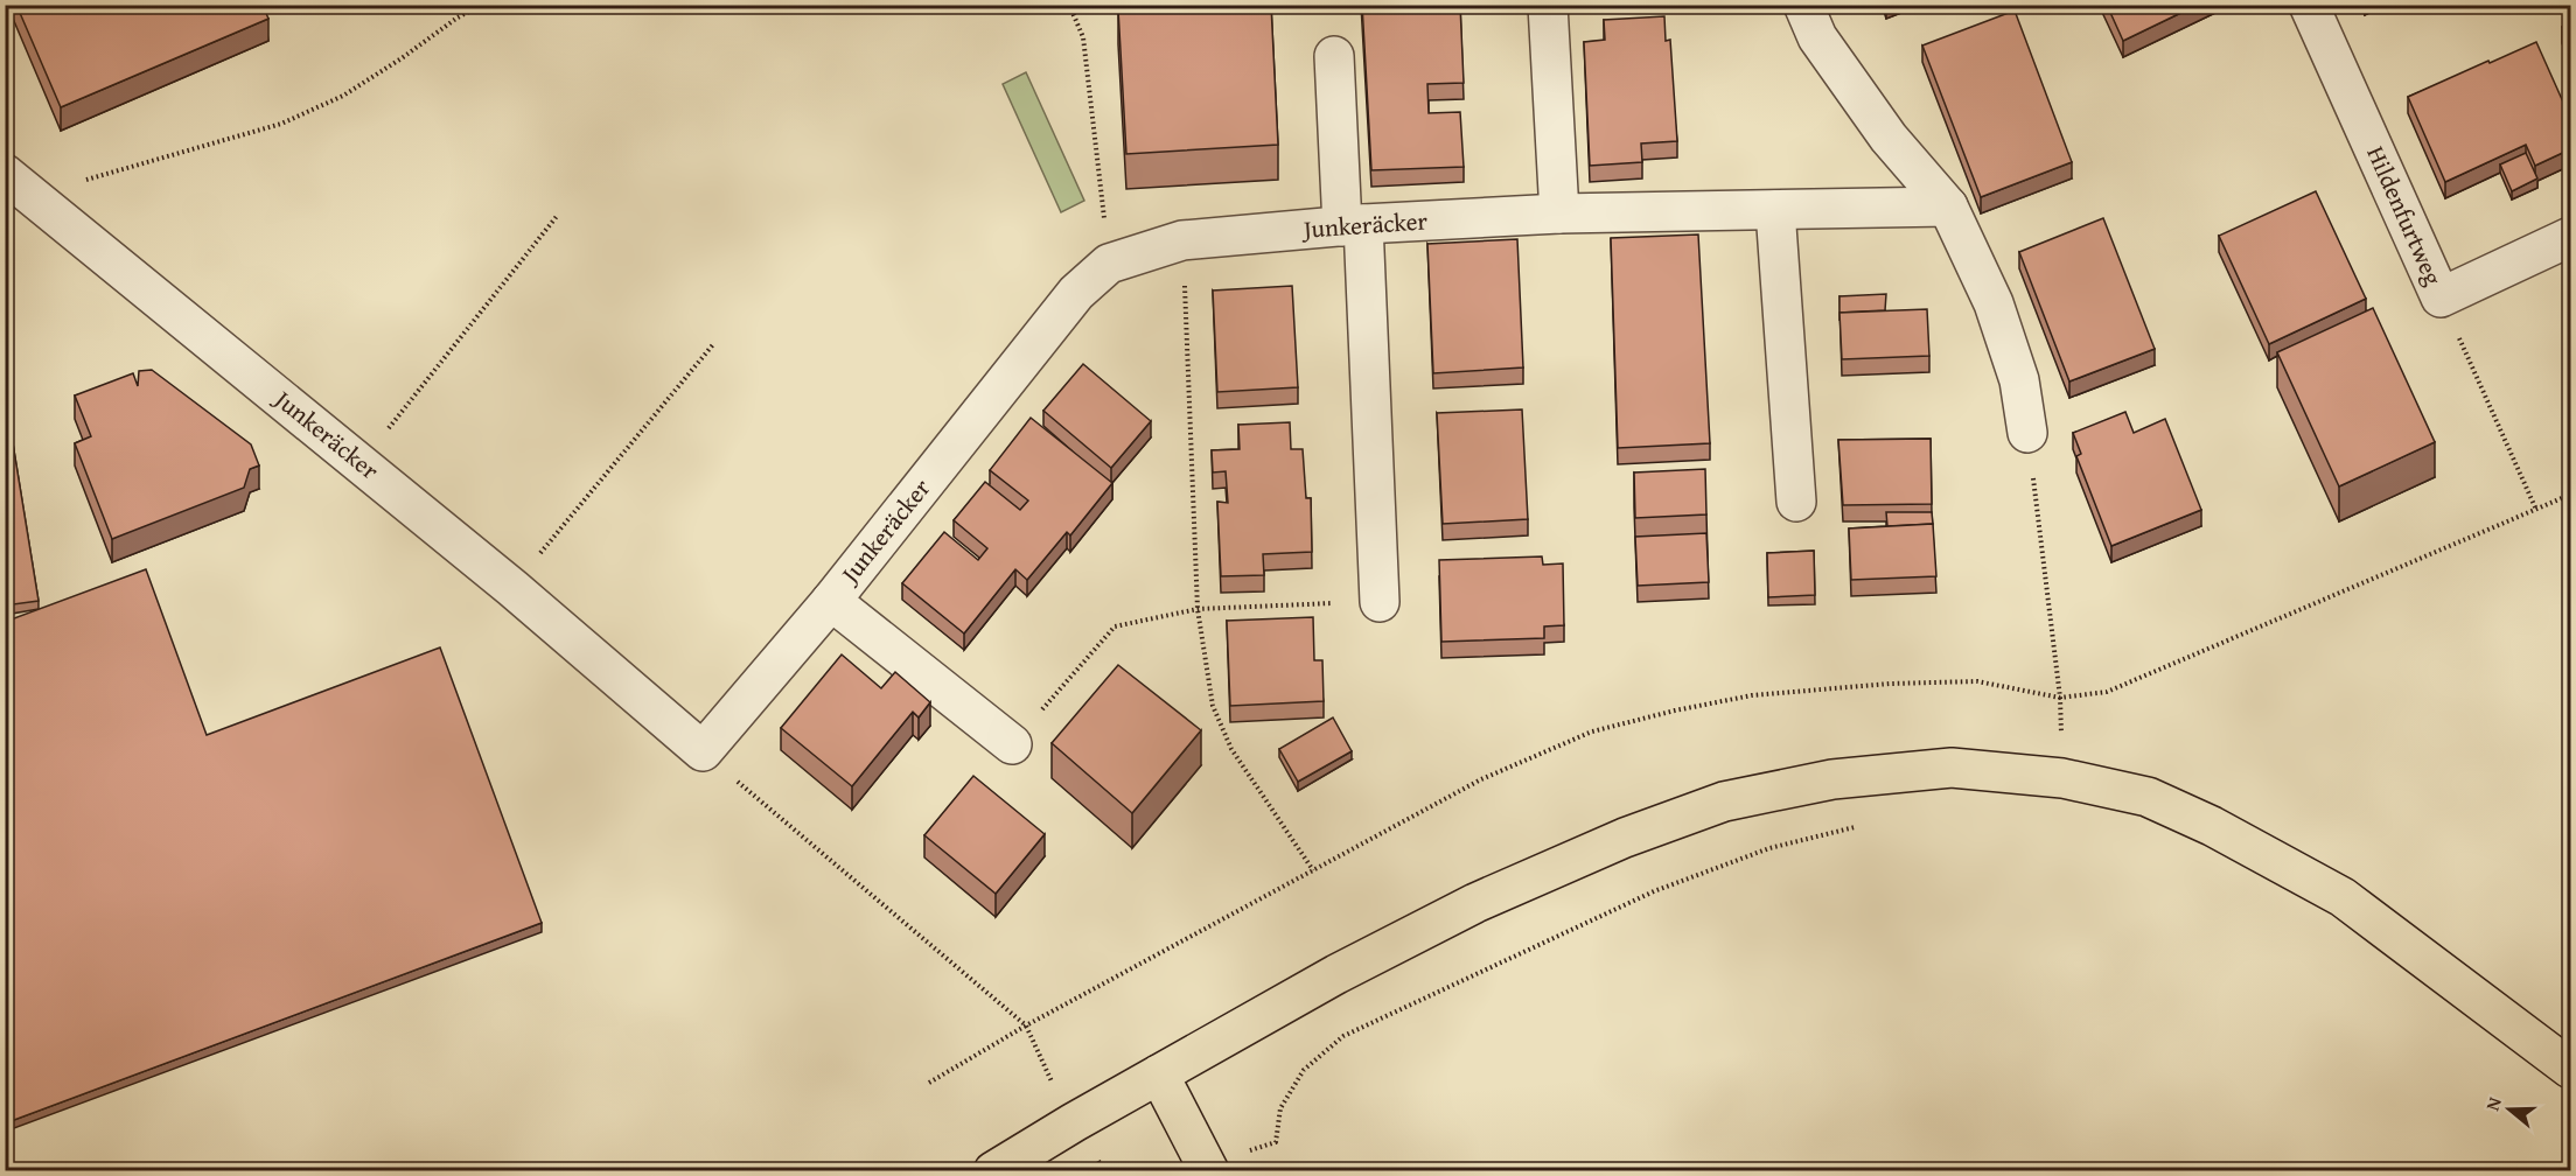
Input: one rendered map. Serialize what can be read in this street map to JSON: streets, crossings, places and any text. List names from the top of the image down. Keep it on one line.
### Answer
{"streets":{"street":["Hildenfurtweg","Junkeräcker"]},"north":"left"}
